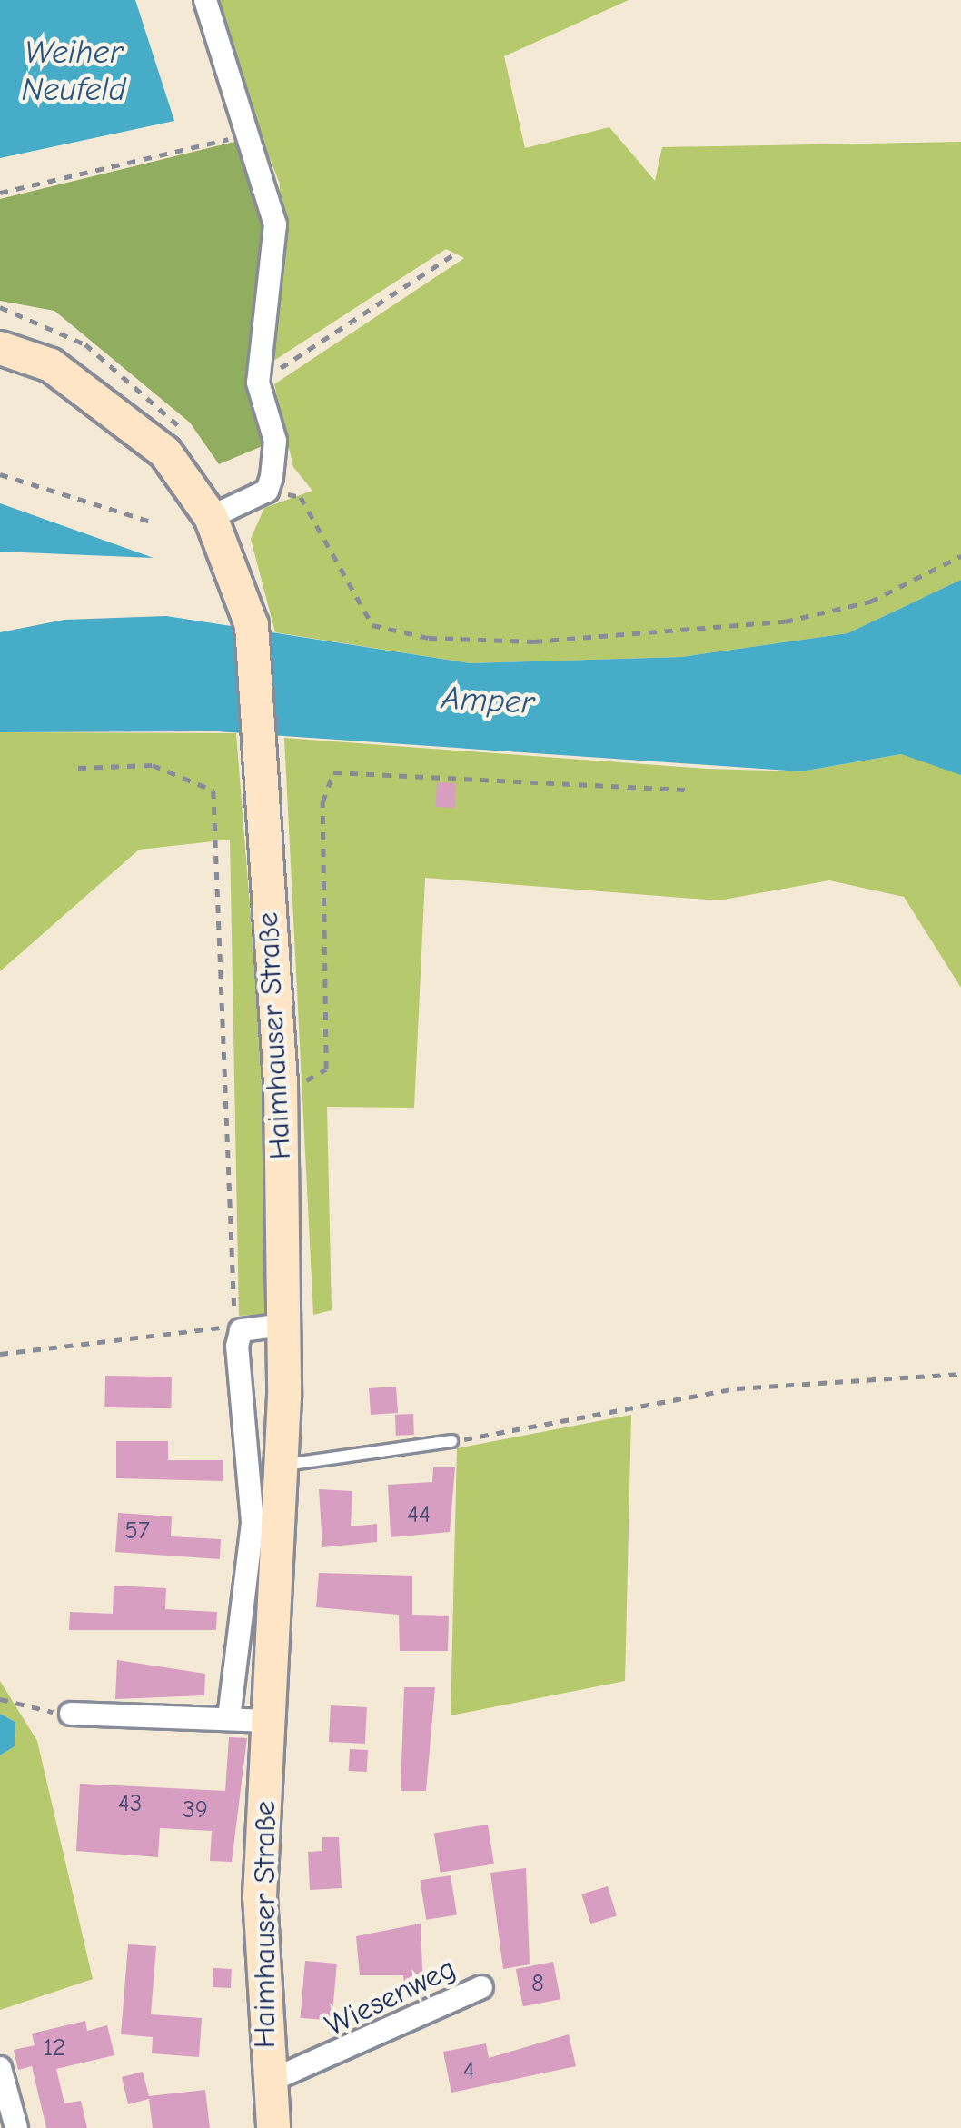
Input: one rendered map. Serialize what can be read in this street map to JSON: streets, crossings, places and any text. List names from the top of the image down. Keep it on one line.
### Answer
{"streets":{"main road":["Haimhauser Straße"],"street":["Wiesenweg"]},"crossings":[["Haimhauser Straße","Wiesenweg"]],"water":["Weiher Neufeld","Amper"],"house_numbers":["44","57","43","39","8","12","4"]}
